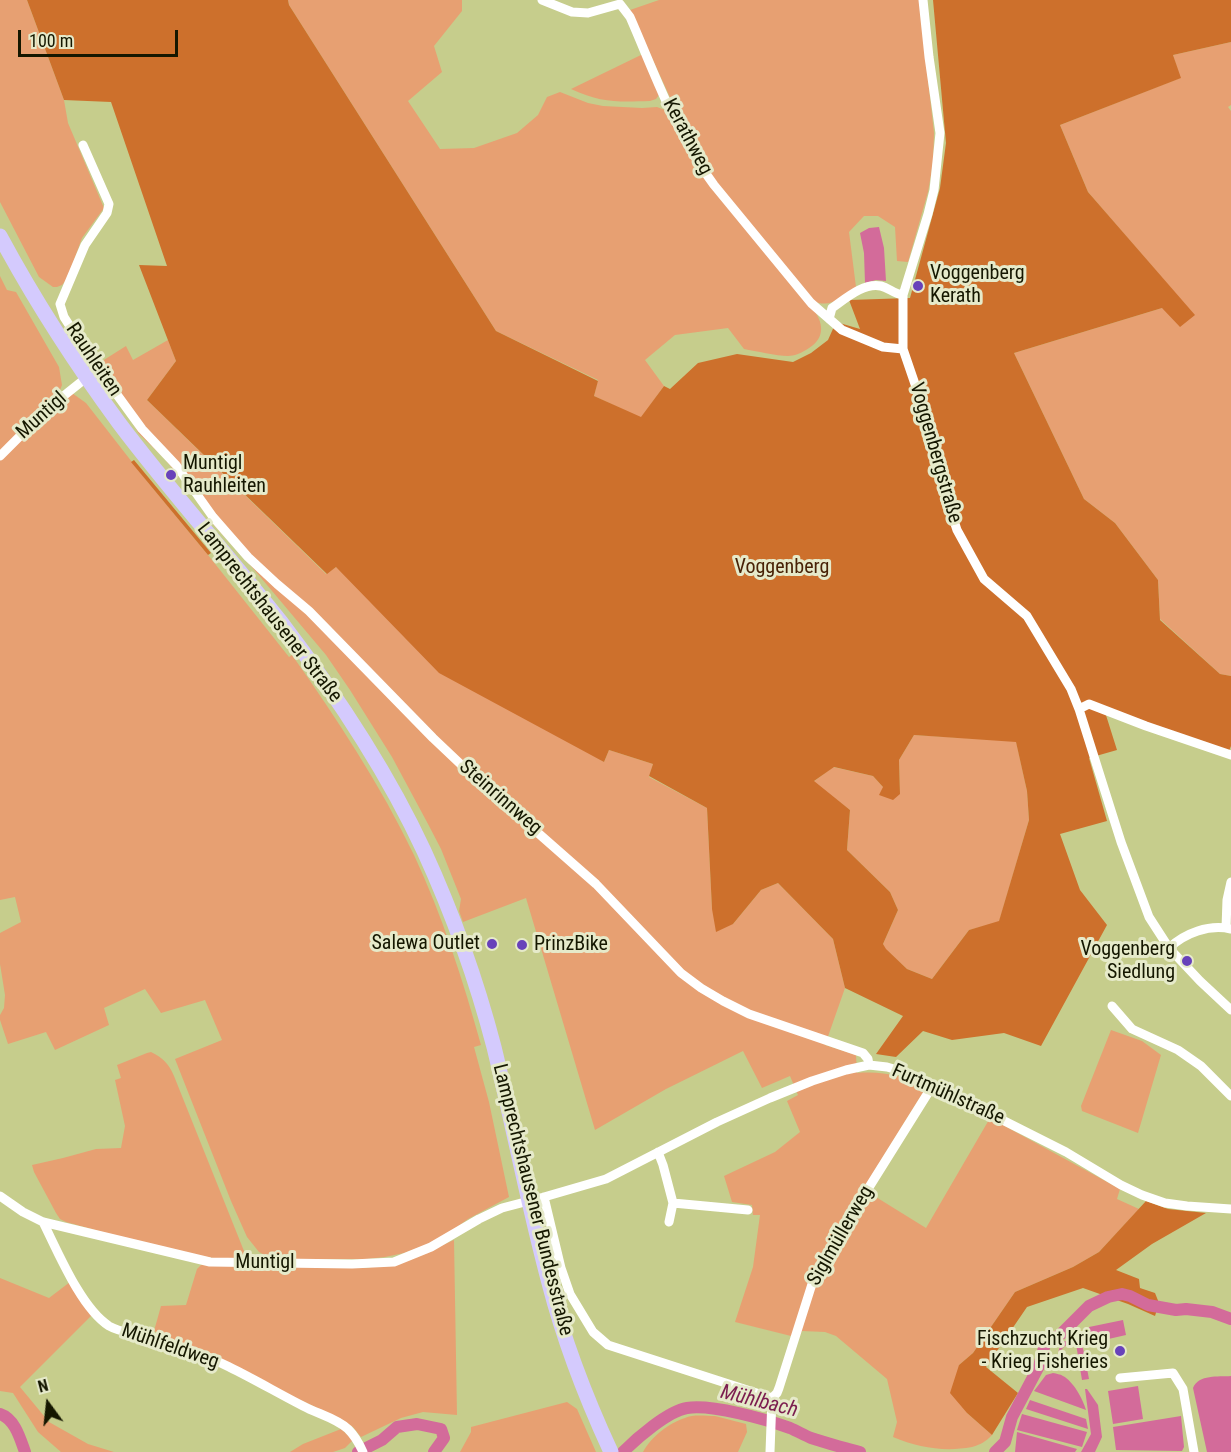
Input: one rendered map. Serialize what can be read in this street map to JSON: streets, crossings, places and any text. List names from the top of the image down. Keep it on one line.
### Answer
{"streets":{"main road":["Lamprechtshausener Straße","Lamprechtshausener Bundesstraße"],"street":["Kerathweg","Rauhleiten","Muntigl","Voggenbergstraße","Steinrinnweg","Furtmühlstraße","Siglmüllerweg","Mühlfeldweg"]},"crossings":[["Kerathweg","Voggenbergstraße"],["Rauhleiten","Steinrinnweg"],["Muntigl","Lamprechtshausener Straße"],["Muntigl","Furtmühlstraße"],["Muntigl","Lamprechtshausener Bundesstraße"],["Muntigl","Mühlfeldweg"],["Lamprechtshausener Straße","Lamprechtshausener Bundesstraße"],["Steinrinnweg","Furtmühlstraße"],["Furtmühlstraße","Lamprechtshausener Bundesstraße"],["Furtmühlstraße","Siglmüllerweg"]],"water":["Mühlbach"],"parks":["Voggenberg"],"places":["Voggenberg Kerath","Muntigl Rauhleiten","Salewa Outlet","PrinzBike","Voggenberg Siedlung","Fischzucht Krieg - Krieg Fisheries"],"scale_bar":"100 m","north":"top"}
